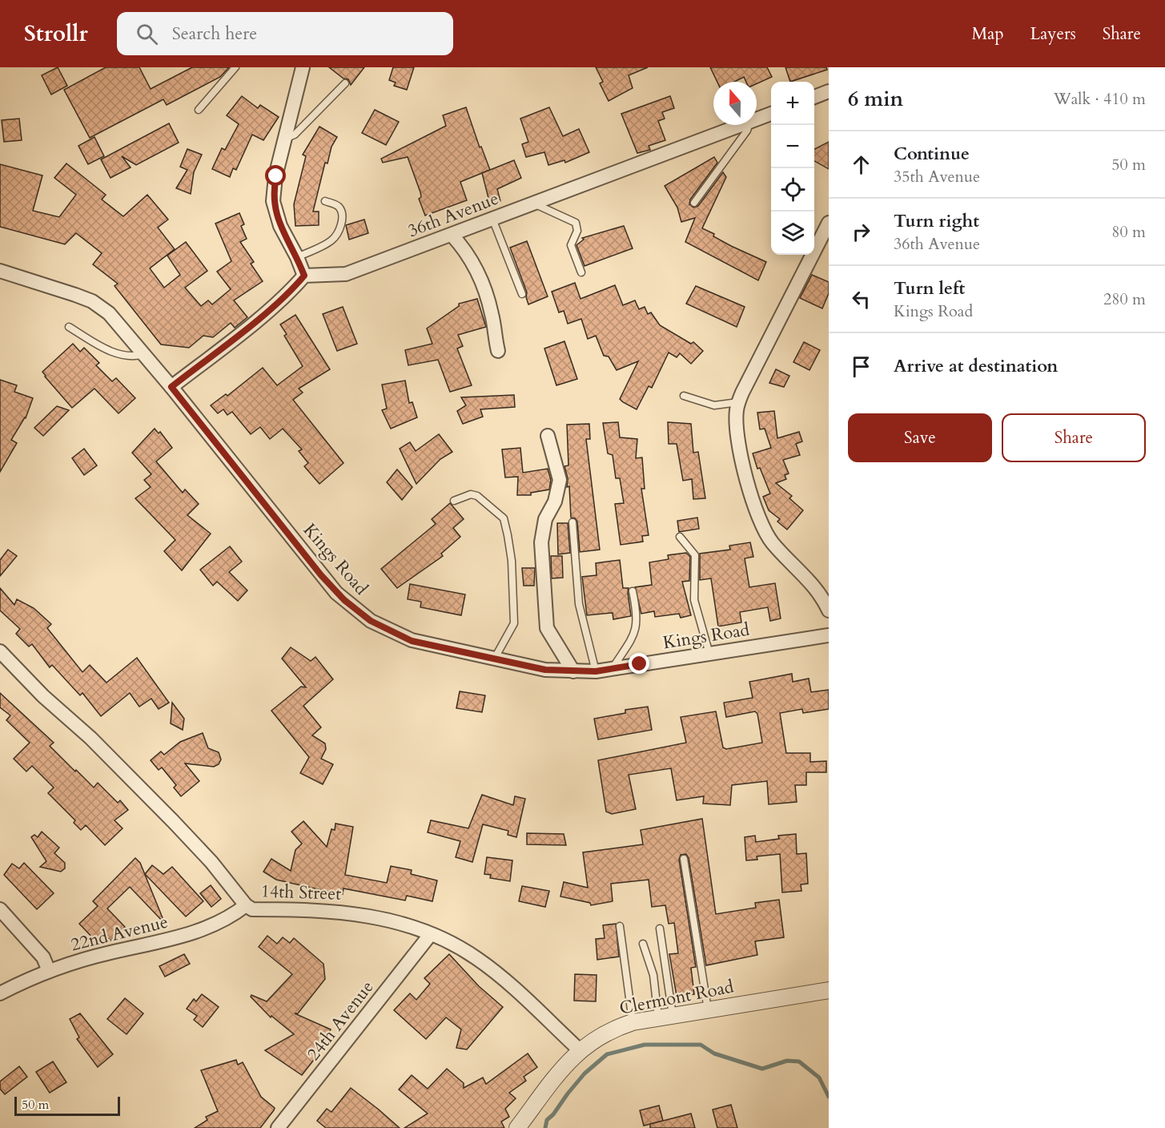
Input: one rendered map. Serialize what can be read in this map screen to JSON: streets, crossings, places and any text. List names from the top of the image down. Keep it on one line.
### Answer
{"streets":{"street":["36th Avenue","Kings Road","14th Street","22nd Avenue","Clermont Road","24th Avenue"]},"crossings":[["14th Street","22nd Avenue"],["14th Street","Clermont Road"],["14th Street","24th Avenue"]],"scale_bar":"50 m","north":"top","page":{"header":"Strollr","search":"Search here","nav":["Map","Layers","Share"],"heading":["6 min","Walk · 410 m"],"map_buttons":["+","−"],"list":[["Continue","35th Avenue","50 m"],["Turn right","36th Avenue","80 m"],["Turn left","Kings Road","280 m"],"Arrive at destination"],"buttons":["Save","Share"],"scale":"50 m"}}
